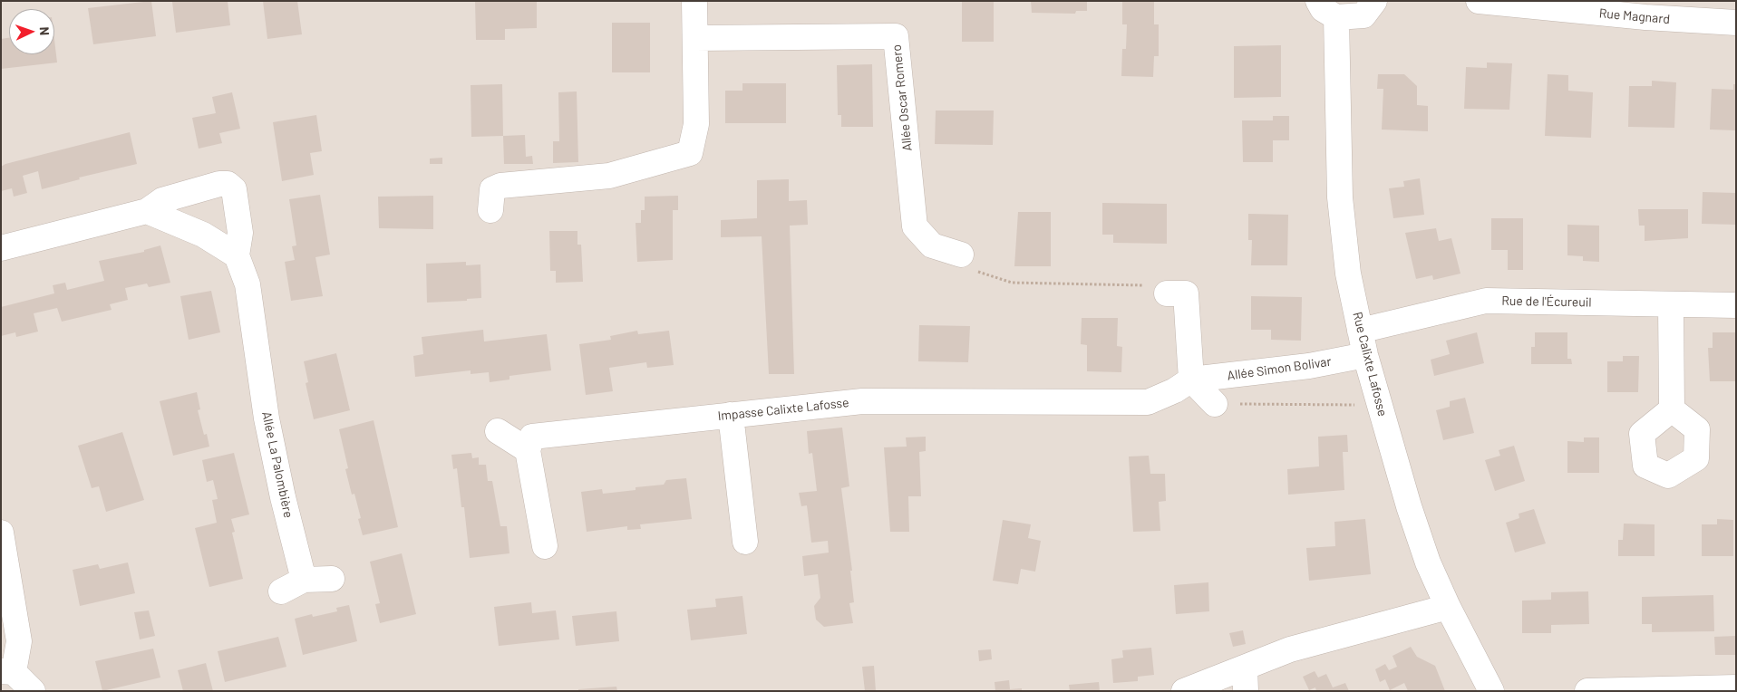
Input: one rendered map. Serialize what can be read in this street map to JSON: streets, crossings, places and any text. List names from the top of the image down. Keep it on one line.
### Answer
{"streets":{"street":["Rue Magnard","Allée Oscar Romero","Rue de l'Écureuil","Rue Calixte Lafosse","Allée Simon Bolivar","Impasse Calixte Lafosse","Allée La Palombière"]},"crossings":[["Rue de l'Écureuil","Rue Calixte Lafosse"],["Rue Calixte Lafosse","Allée Simon Bolivar"],["Allée Simon Bolivar","Impasse Calixte Lafosse"]],"north":"right"}
